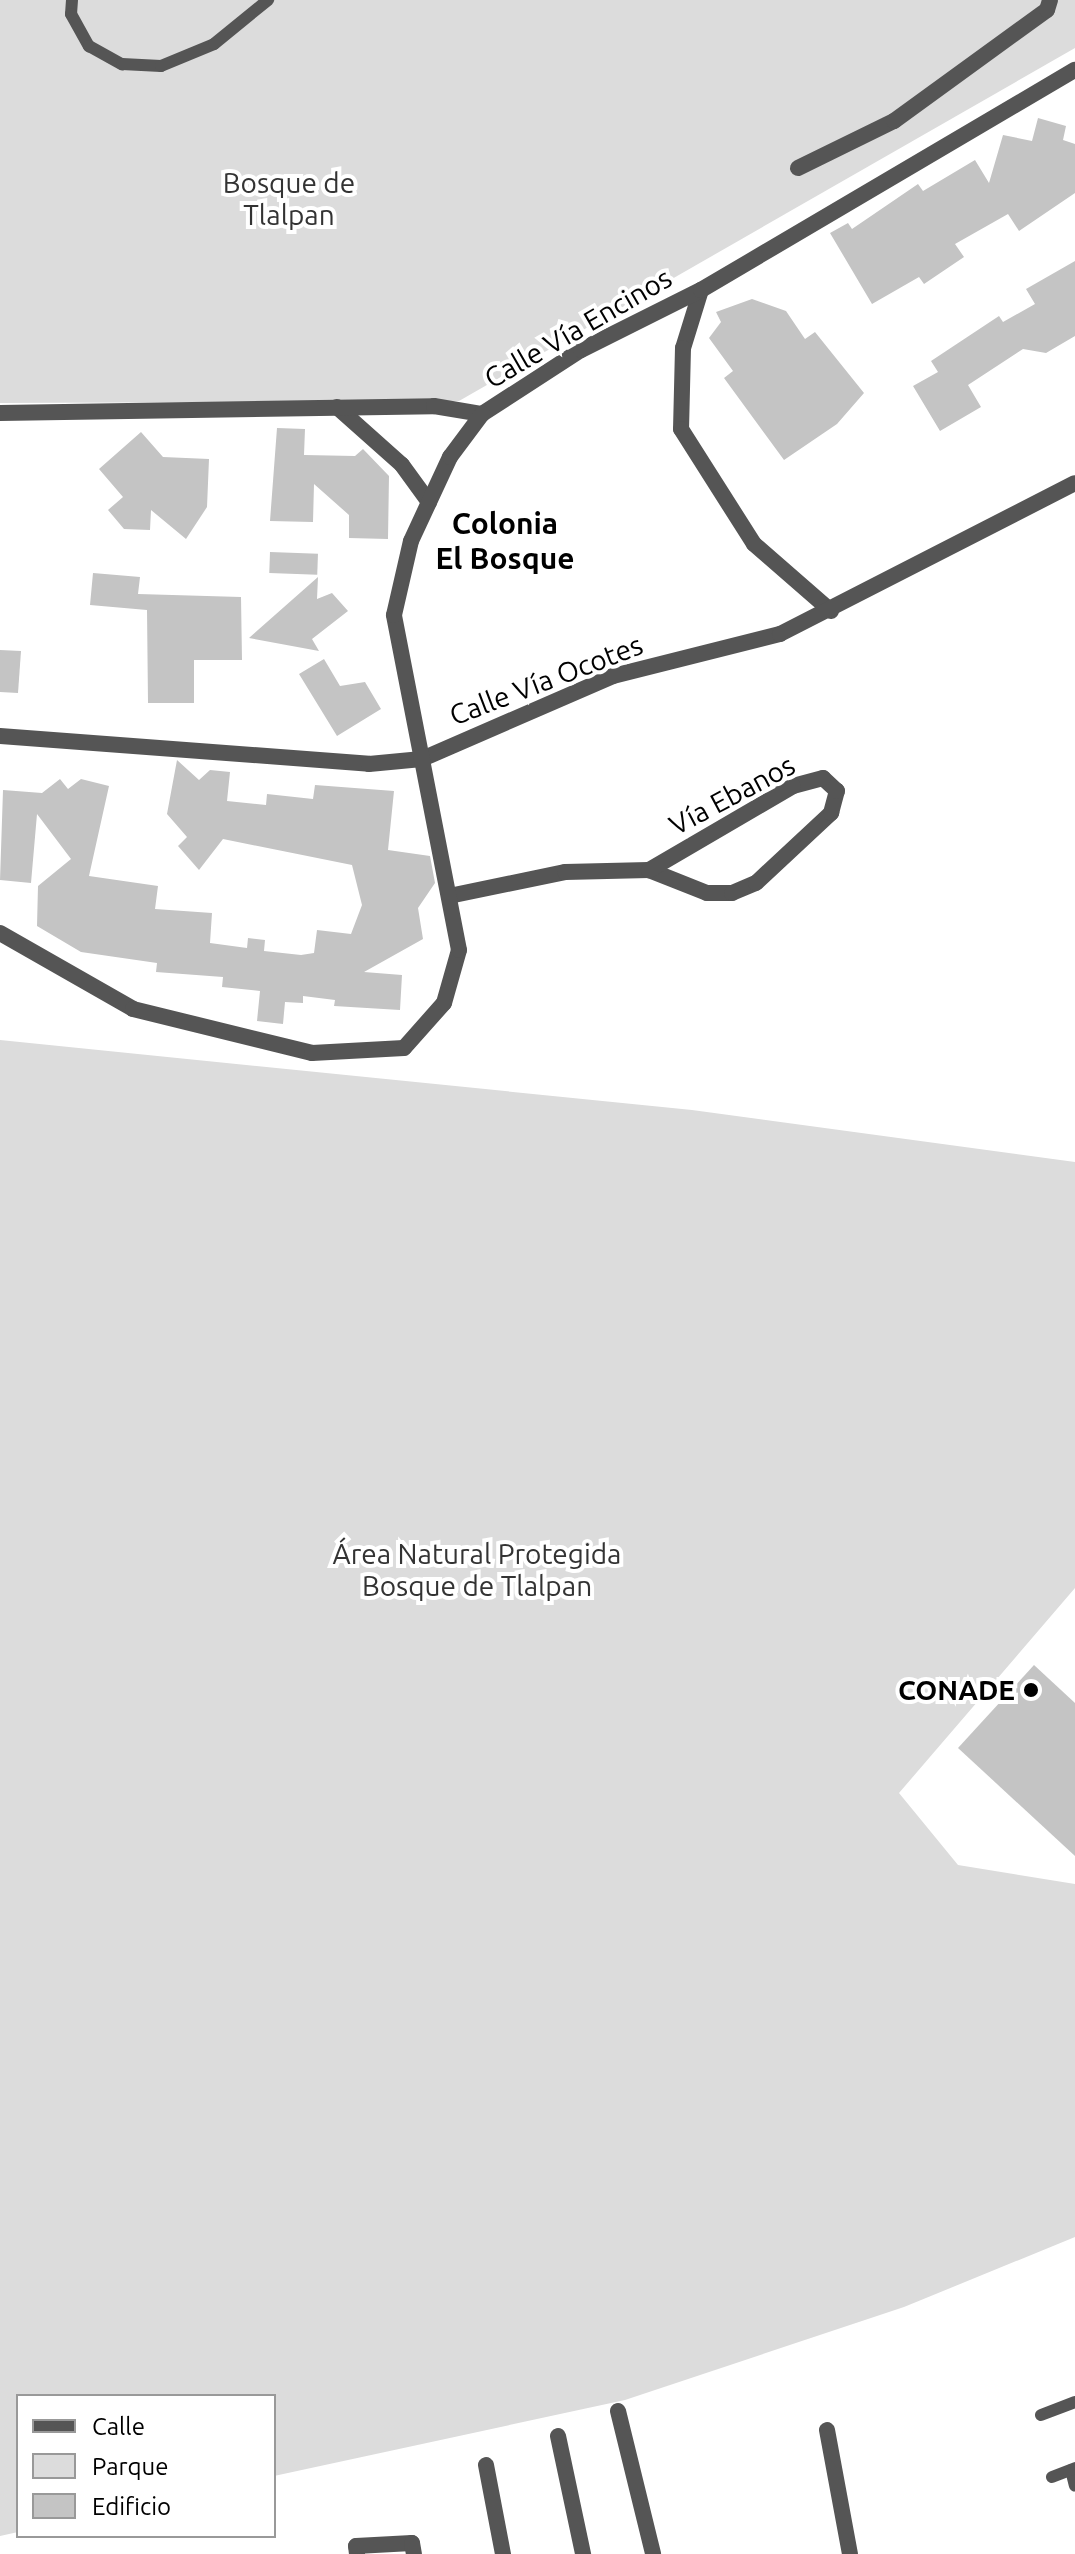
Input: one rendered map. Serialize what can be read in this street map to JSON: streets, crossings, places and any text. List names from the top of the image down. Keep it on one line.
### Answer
{"streets":{"street":["Calle Vía Encinos","Calle Vía Ocotes","Vía Ebanos"]},"districts":["Colonia El Bosque"],"parks":["Bosque de Tlalpan","Área Natural Protegida Bosque de Tlalpan"],"places":["CONADE"],"legend":["Calle","Parque","Edificio"]}
